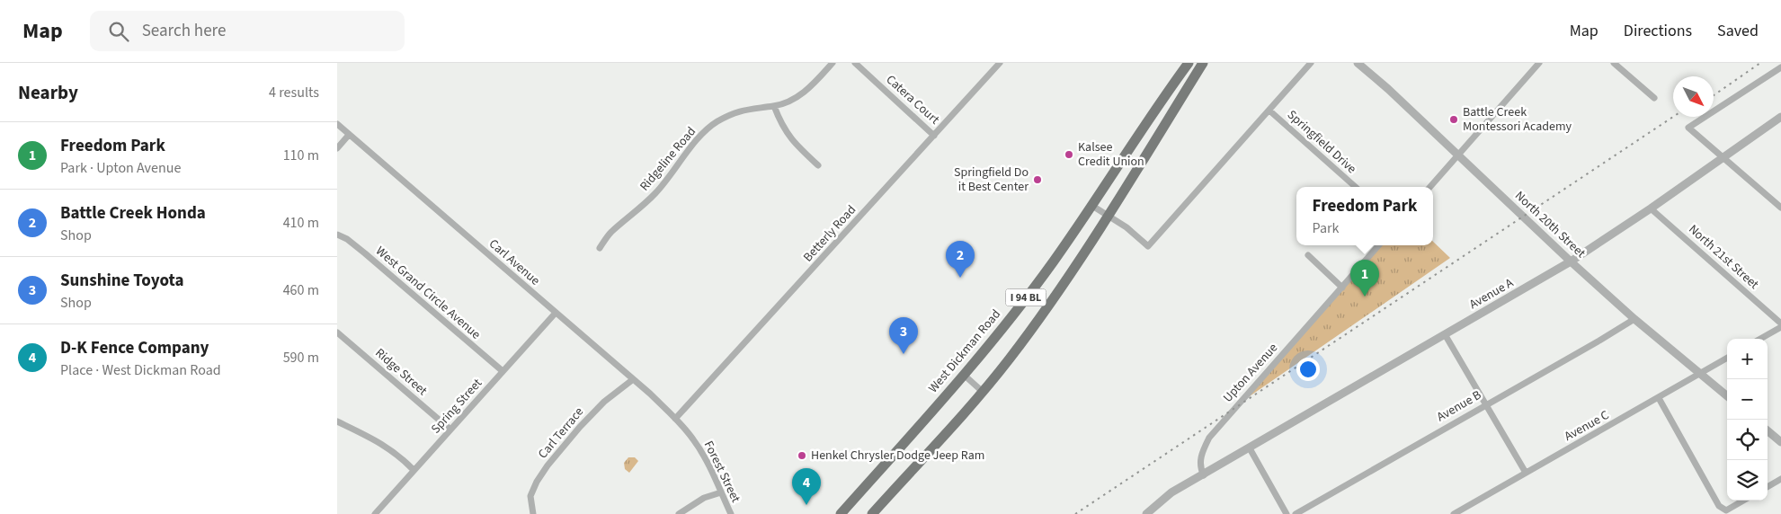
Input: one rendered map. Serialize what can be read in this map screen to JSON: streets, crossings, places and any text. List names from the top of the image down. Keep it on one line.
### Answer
{"streets":{"main road":["I 94 BL","West Dickman Road"],"street":["Catera Court","Springfield Drive","Ridgeline Road","North 20th Street","Betterly Road","North 21st Street","Carl Avenue","West Grand Circle Avenue","Avenue A","Ridge Street","Upton Avenue","Spring Street","Avenue B","Avenue C","Carl Terrace","Forest Street"]},"crossings":[["Catera Court","Betterly Road"],["North 20th Street","Avenue A"],["North 20th Street","Avenue B"],["North 20th Street","Avenue C"],["Betterly Road","Carl Avenue"],["Betterly Road","Forest Street"],["North 21st Street","Avenue A"],["Carl Avenue","Spring Street"],["Carl Avenue","Carl Terrace"],["Carl Avenue","Forest Street"],["West Grand Circle Avenue","Spring Street"],["Avenue A","Upton Avenue"],["Ridge Street","Spring Street"]],"places":["Battle Creek Montessori Academy","Kalsee Credit Union","Springfield Do it Best Center","Henkel Chrysler Dodge Jeep Ram"],"north":"bottom right","page":{"header":"Map","search":"Search here","nav":["Map","Directions","Saved"],"heading":["Nearby","4 results"],"list":[{"mark":"1","name":"Freedom Park","note":"Park · Upton Avenue","value":"110 m"},{"mark":"2","name":"Battle Creek Honda","note":"Shop","value":"410 m"},{"mark":"3","name":"Sunshine Toyota","note":"Shop","value":"460 m"},{"mark":"4","name":"D-K Fence Company","note":"Place · West Dickman Road","value":"590 m"}],"popup":["Freedom Park","Park"],"pins":["2","1","3","4"],"map_buttons":["+","−"]}}
